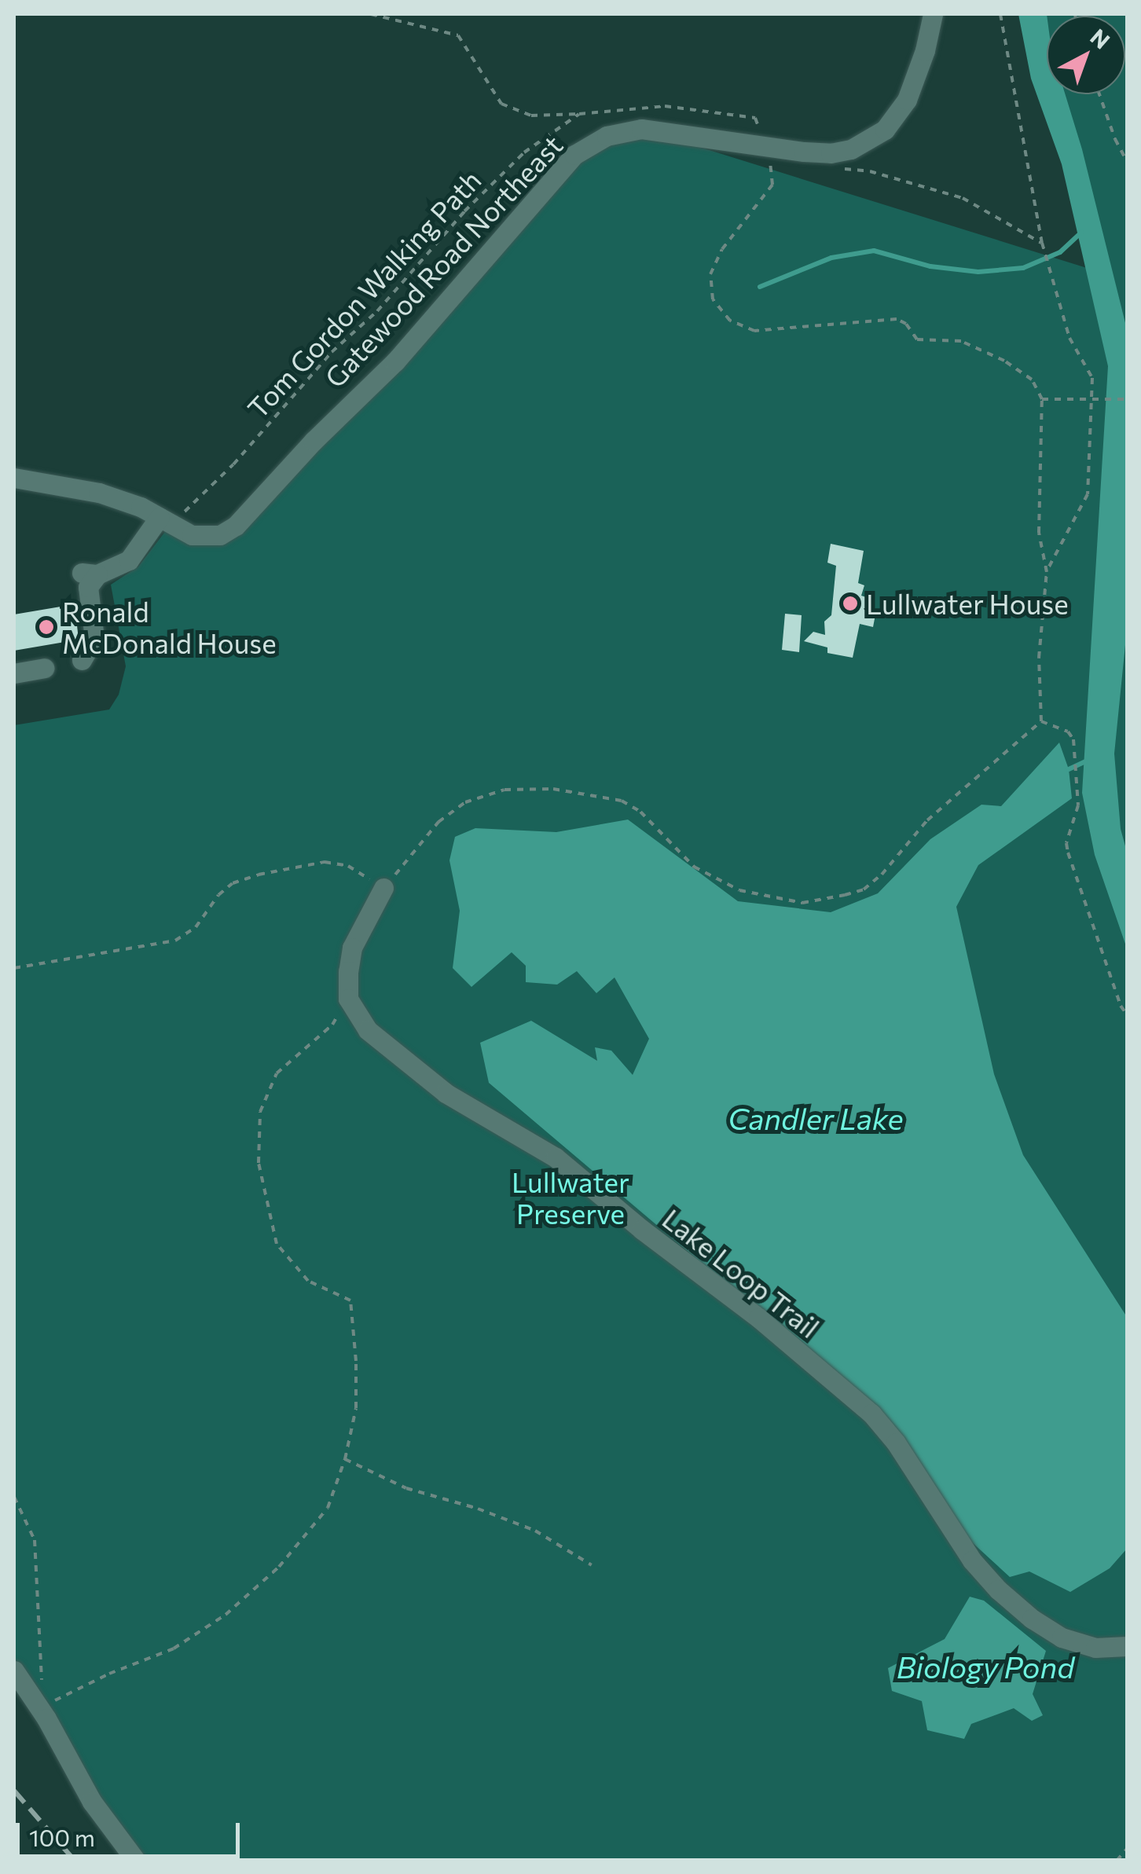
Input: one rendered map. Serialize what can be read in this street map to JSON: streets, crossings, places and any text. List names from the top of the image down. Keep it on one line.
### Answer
{"streets":{"street":["Gatewood Road Northeast","Lake Loop Trail"],"path":["Tom Gordon Walking Path"]},"crossings":[["Gatewood Road Northeast","Tom Gordon Walking Path"]],"water":["Candler Lake","Biology Pond"],"parks":["Lullwater Preserve"],"places":["Lullwater House","Ronald McDonald House"],"scale_bar":"100 m","north":"top right"}
